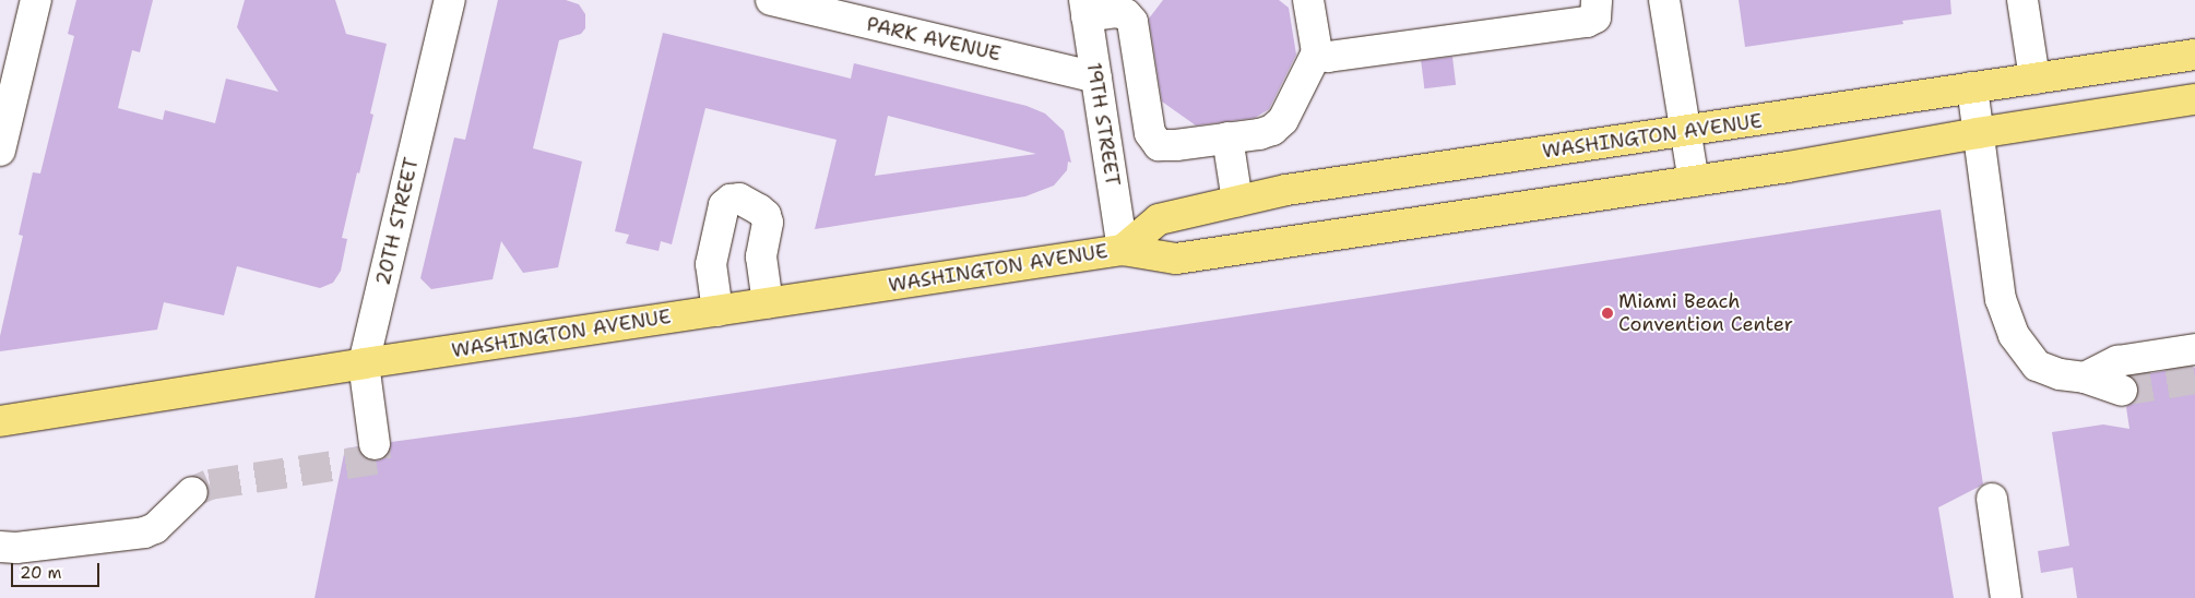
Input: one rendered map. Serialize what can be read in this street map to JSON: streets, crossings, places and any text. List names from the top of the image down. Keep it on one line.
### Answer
{"streets":{"main road":["WASHINGTON AVENUE"],"street":["PARK AVENUE","19TH STREET","20TH STREET"]},"crossings":[["PARK AVENUE","19TH STREET"],["19TH STREET","WASHINGTON AVENUE"],["WASHINGTON AVENUE","20TH STREET"]],"places":["Miami Beach Convention Center"],"scale_bar":"20 m"}
